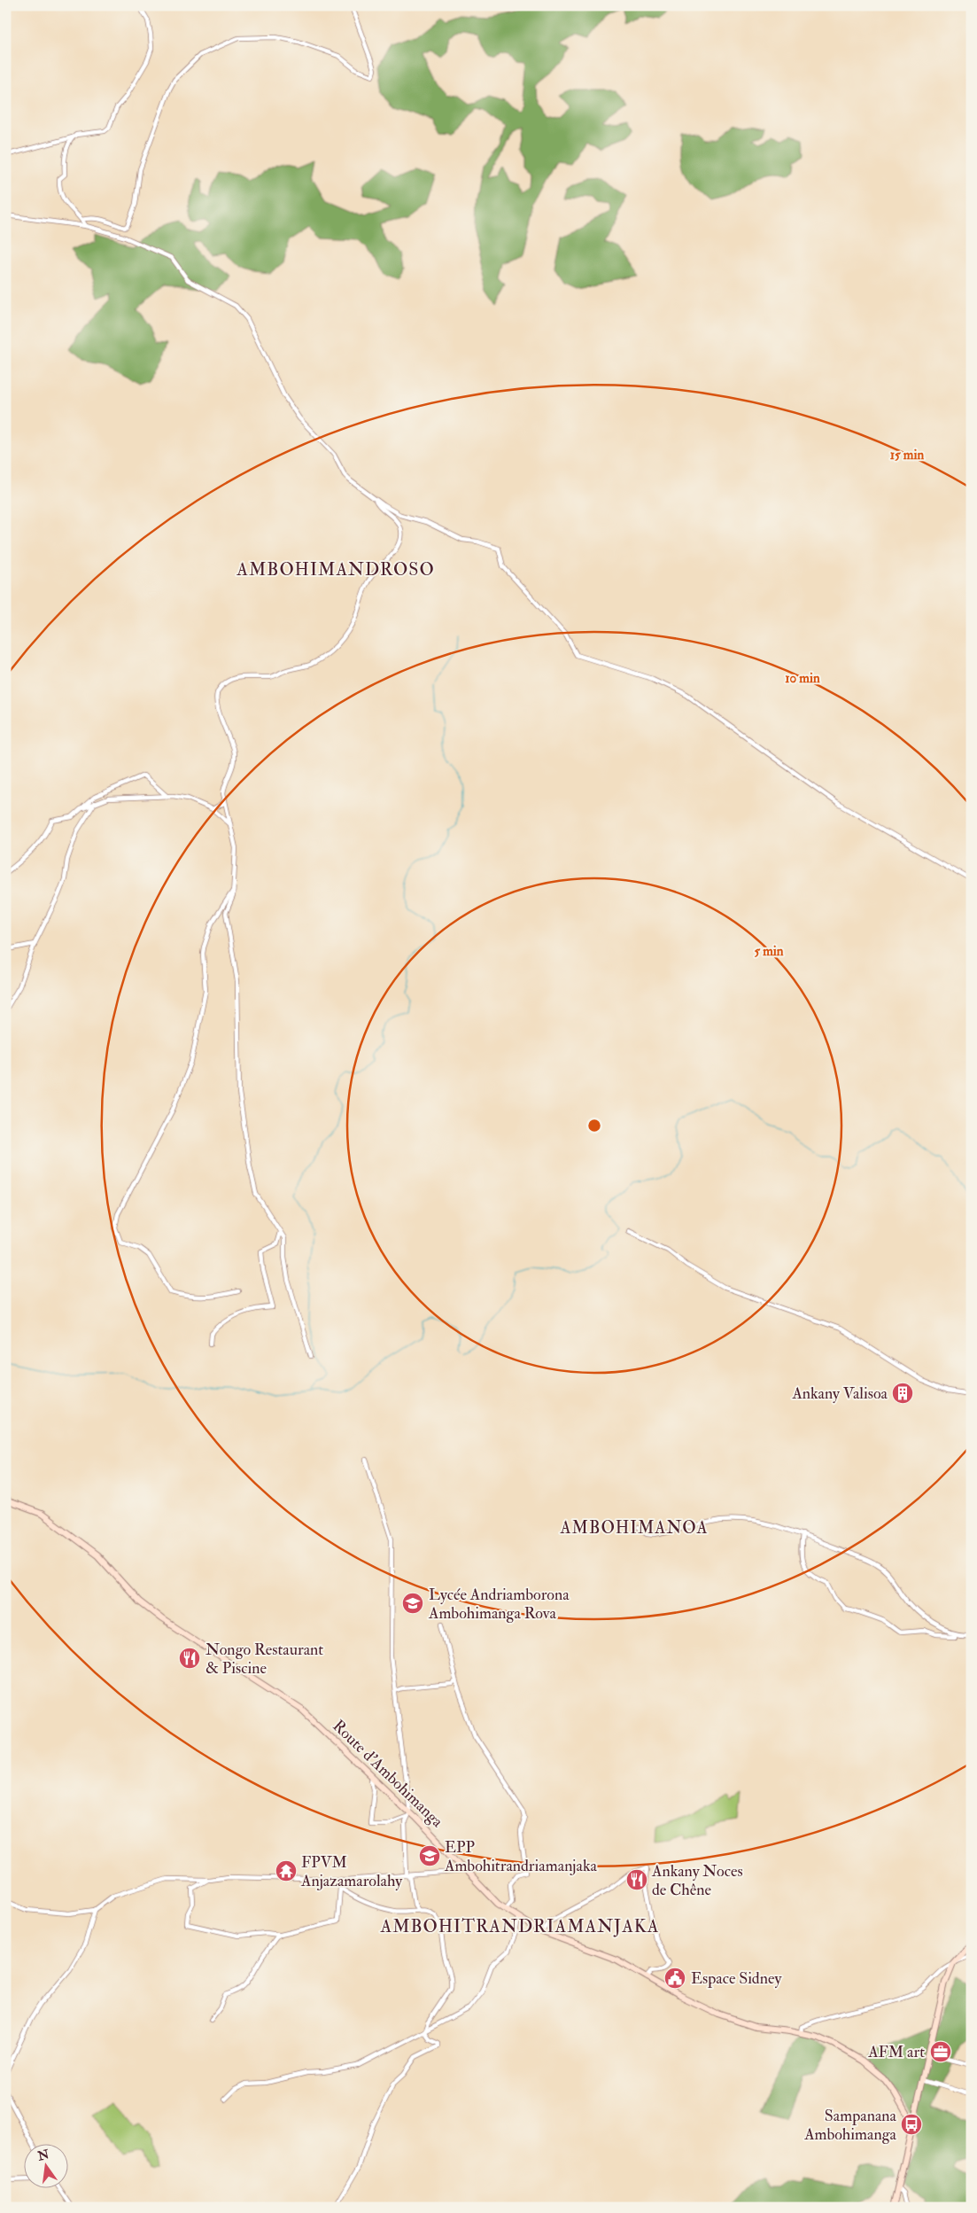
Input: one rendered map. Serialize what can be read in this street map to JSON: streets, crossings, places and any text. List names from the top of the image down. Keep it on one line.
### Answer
{"streets":{"street":["Route d'Ambohimanga"]},"districts":["AMBOHIMANDROSO","AMBOHIMANOA","AMBOHITRANDRIAMANJAKA"],"places":{"building":["Ankany Valisoa"],"school or university":["Lycée Andriamborona Ambohimanga Rova","EPP Ambohitrandriamanjaka"],"restaurant":["Nongo Restaurant & Piscine","Ankany Noces de Chêne"],"temple":["FPVM Anjazamarolahy"],"public building":["Espace Sidney"],"office":["AFM art"],"bus stop":["Sampanana Ambohimanga"]},"north":"top","rings":["15 min","10 min","5 min"]}
